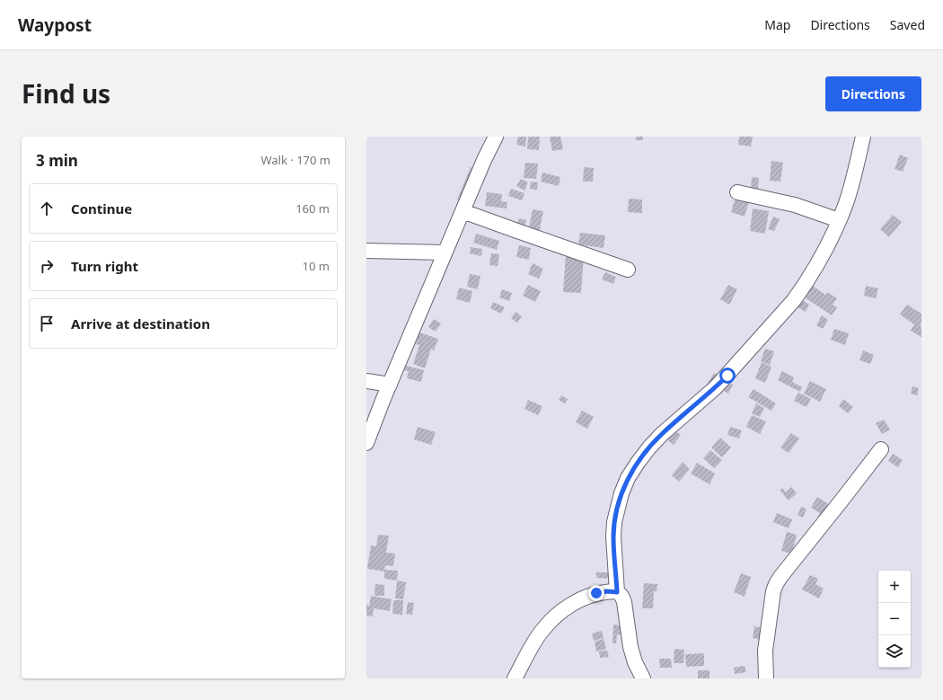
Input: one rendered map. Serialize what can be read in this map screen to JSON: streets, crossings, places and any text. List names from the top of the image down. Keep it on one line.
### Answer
{"page":{"header":"Waypost","nav":["Map","Directions","Saved"],"title":"Find us","buttons":"Directions","heading":["3 min","Walk · 170 m"],"list":[["Continue","160 m"],["Turn right","10 m"],"Arrive at destination"],"map_buttons":["+","−"]}}
